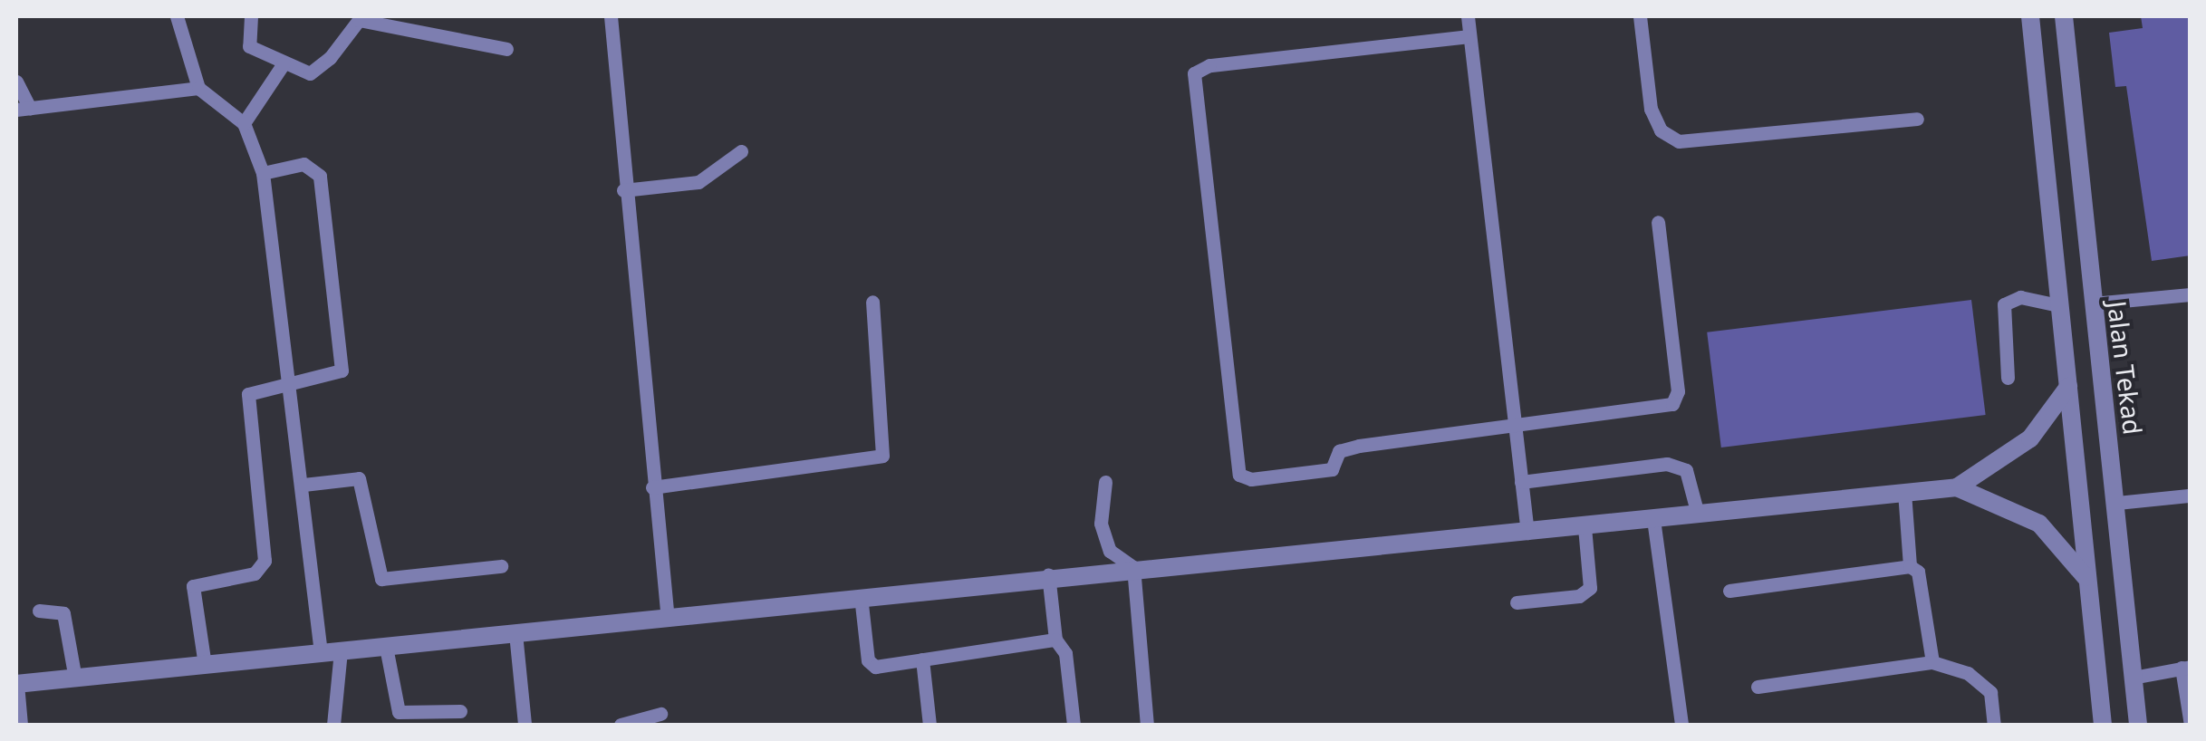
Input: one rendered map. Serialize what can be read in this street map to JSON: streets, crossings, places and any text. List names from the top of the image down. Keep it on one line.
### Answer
{"streets":{"street":["Jalan Tekad"]}}
